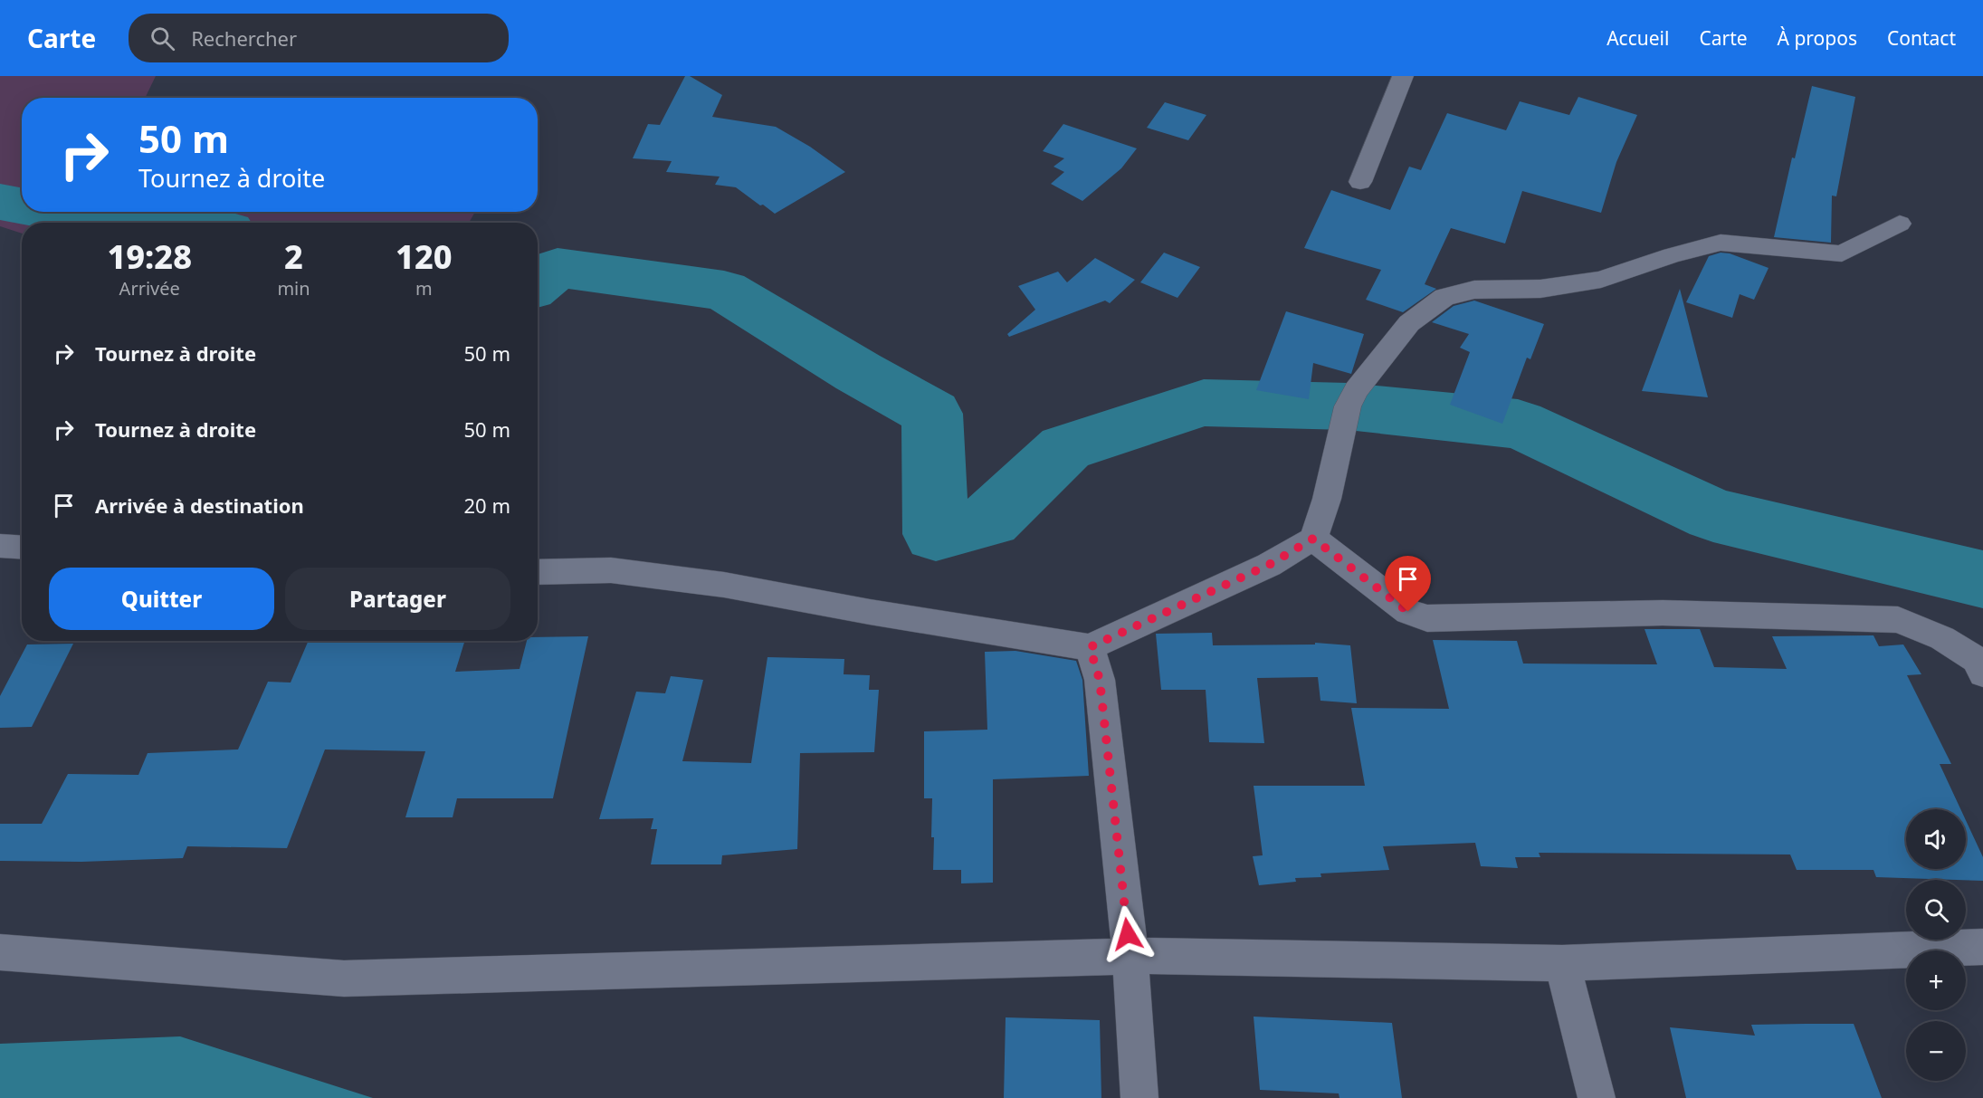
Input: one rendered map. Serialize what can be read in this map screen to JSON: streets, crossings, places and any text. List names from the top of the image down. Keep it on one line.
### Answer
{"page":{"header":"Carte","search":"Rechercher","nav":["Accueil","Carte","À propos","Contact"],"turn":["50 m","Tournez à droite"],"eta":["19:28","Arrivée","2","min","120","m"],"list":[{"name":"Tournez à droite","value":"50 m"},{"name":"Tournez à droite","value":"50 m"},{"name":"Arrivée à destination","value":"20 m"}],"buttons":["Quitter","Partager"],"map_buttons":["+","−"]}}
